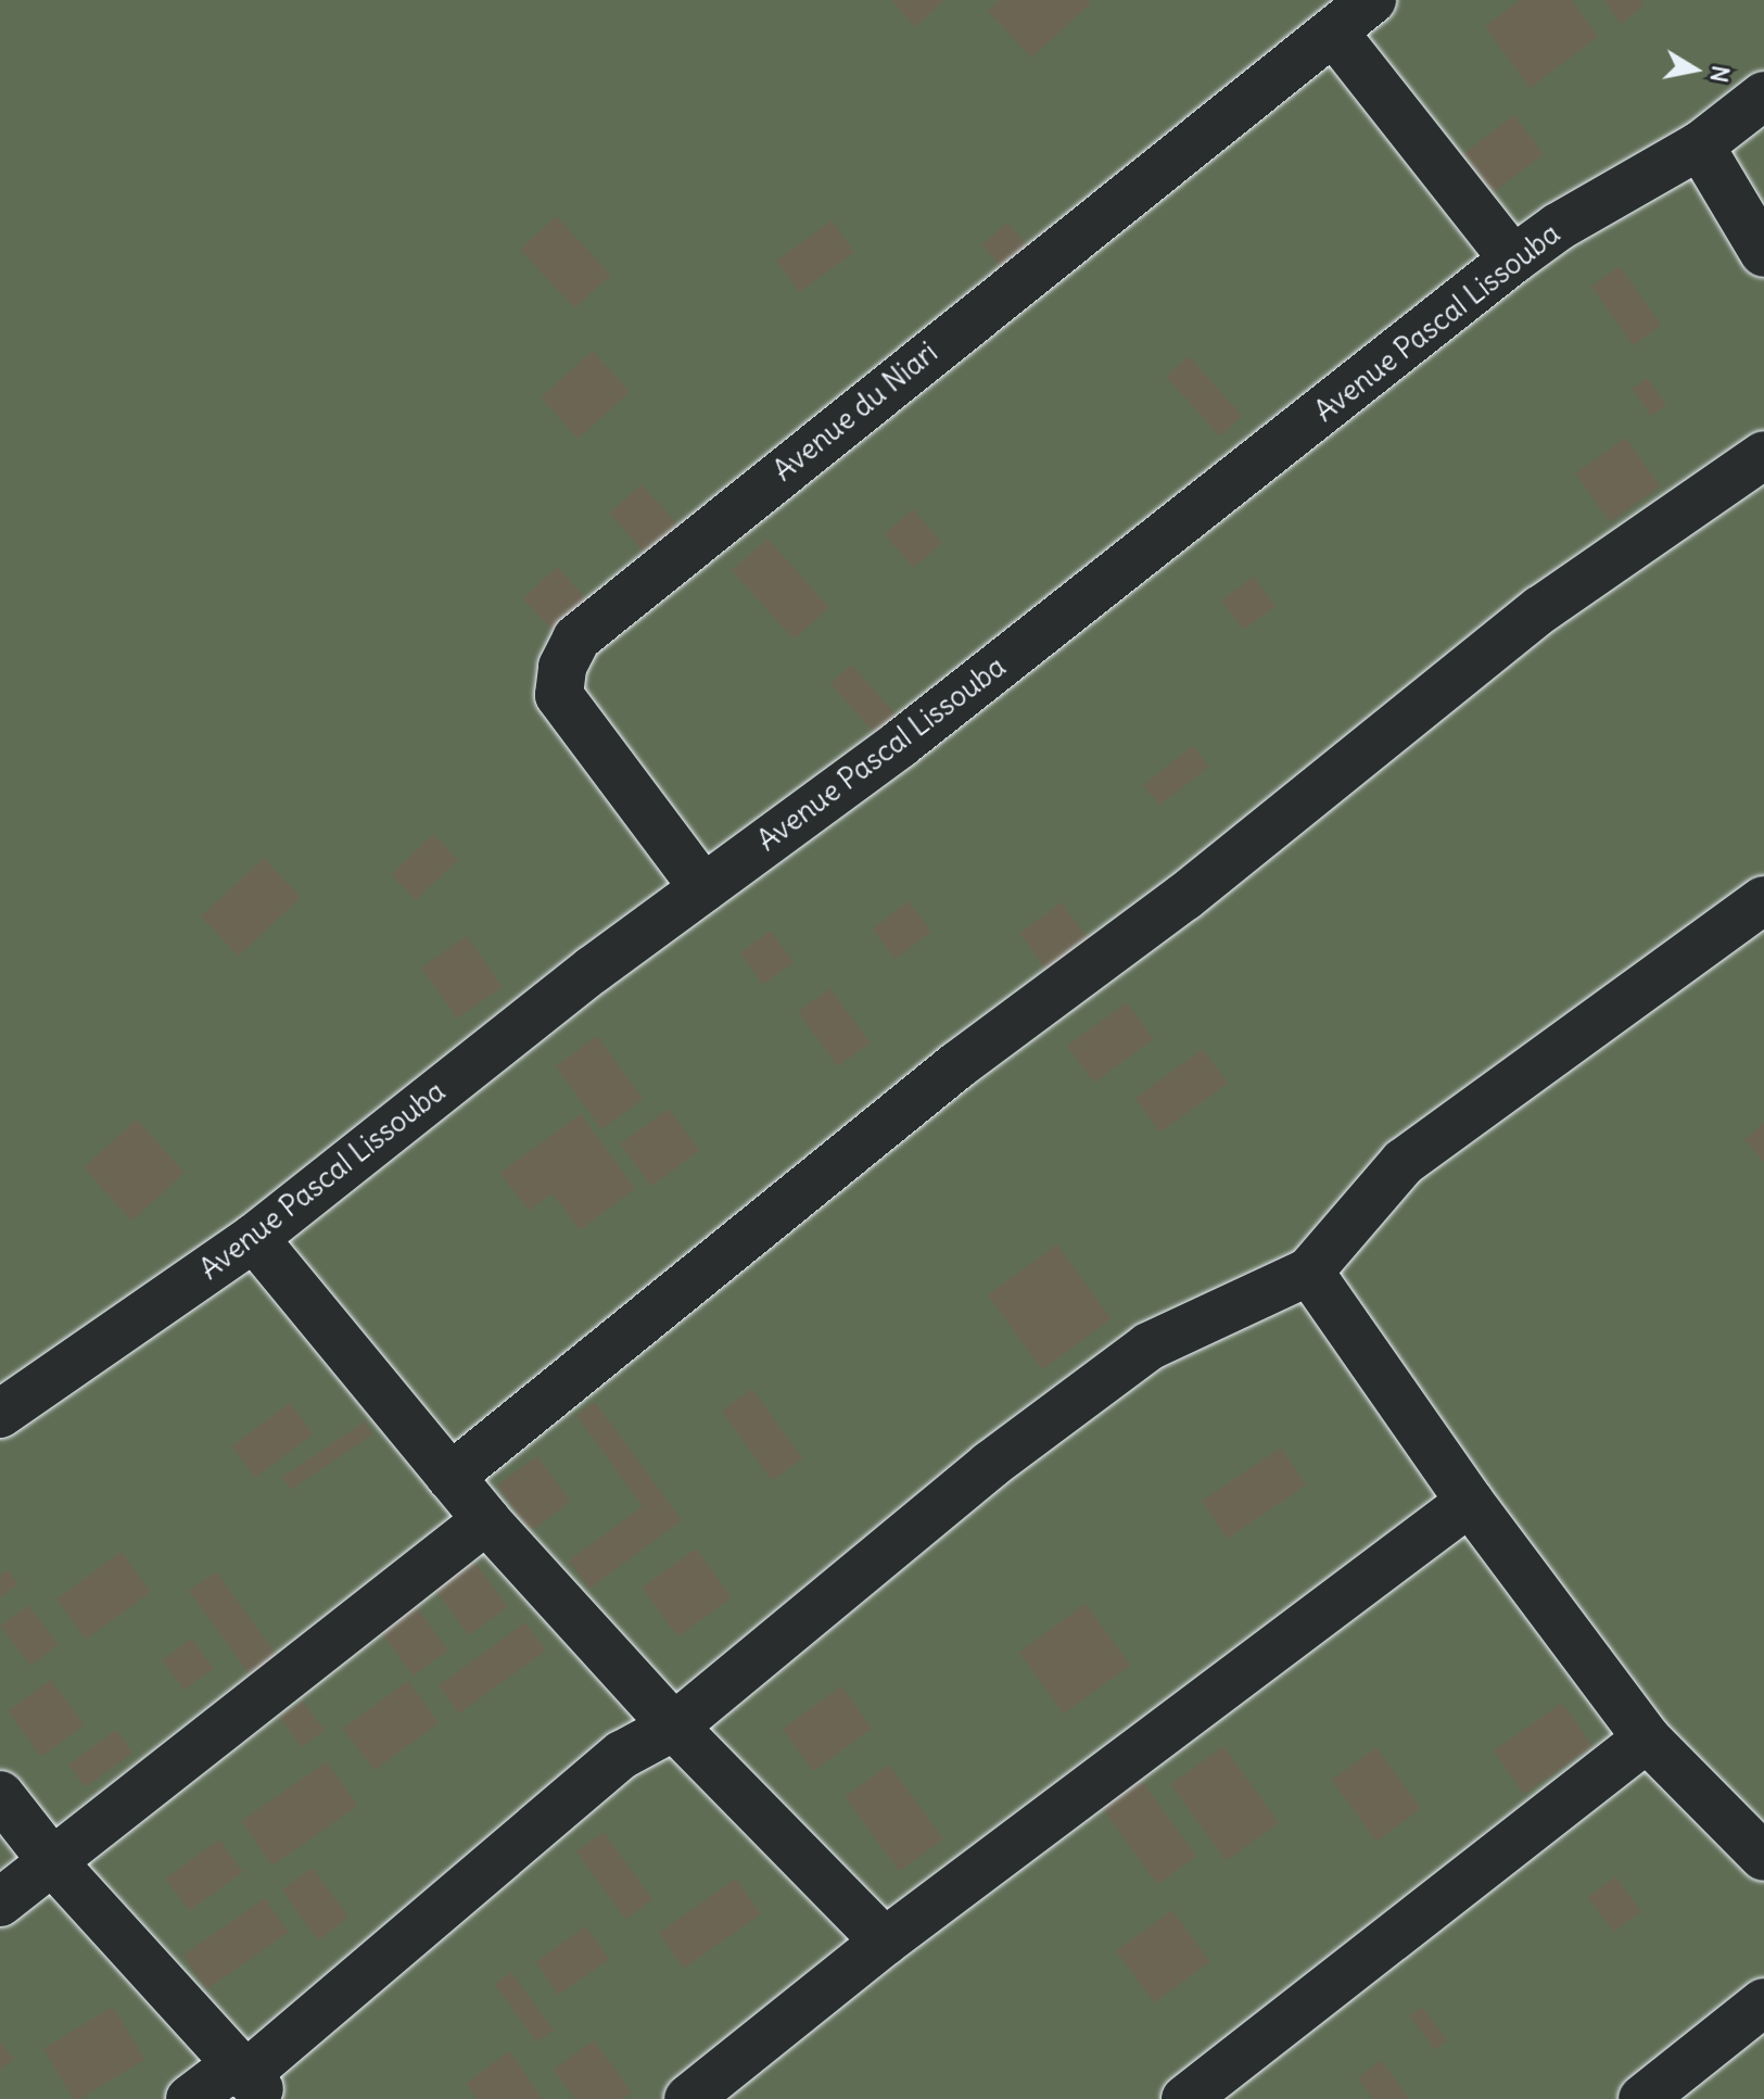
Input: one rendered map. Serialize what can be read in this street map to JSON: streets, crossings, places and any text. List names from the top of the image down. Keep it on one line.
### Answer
{"streets":{"street":["Avenue Pascal Lissouba","Avenue du Niari"]},"crossings":[["Avenue Pascal Lissouba","Avenue du Niari"]],"north":"right"}
